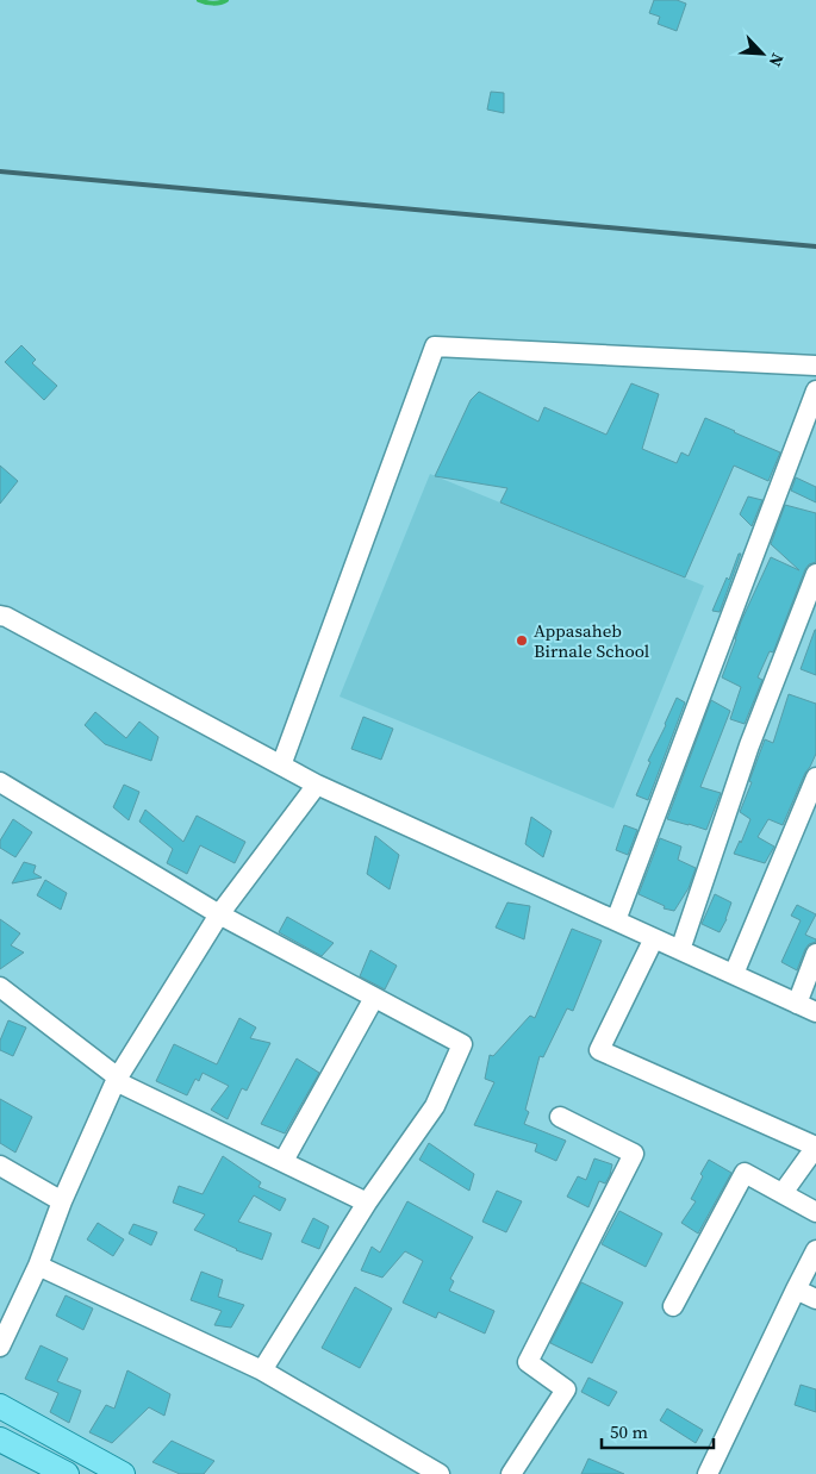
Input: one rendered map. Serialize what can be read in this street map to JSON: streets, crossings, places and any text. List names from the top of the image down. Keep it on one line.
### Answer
{"places":["Appasaheb Birnale School"],"scale_bar":"50 m","north":"bottom right"}
